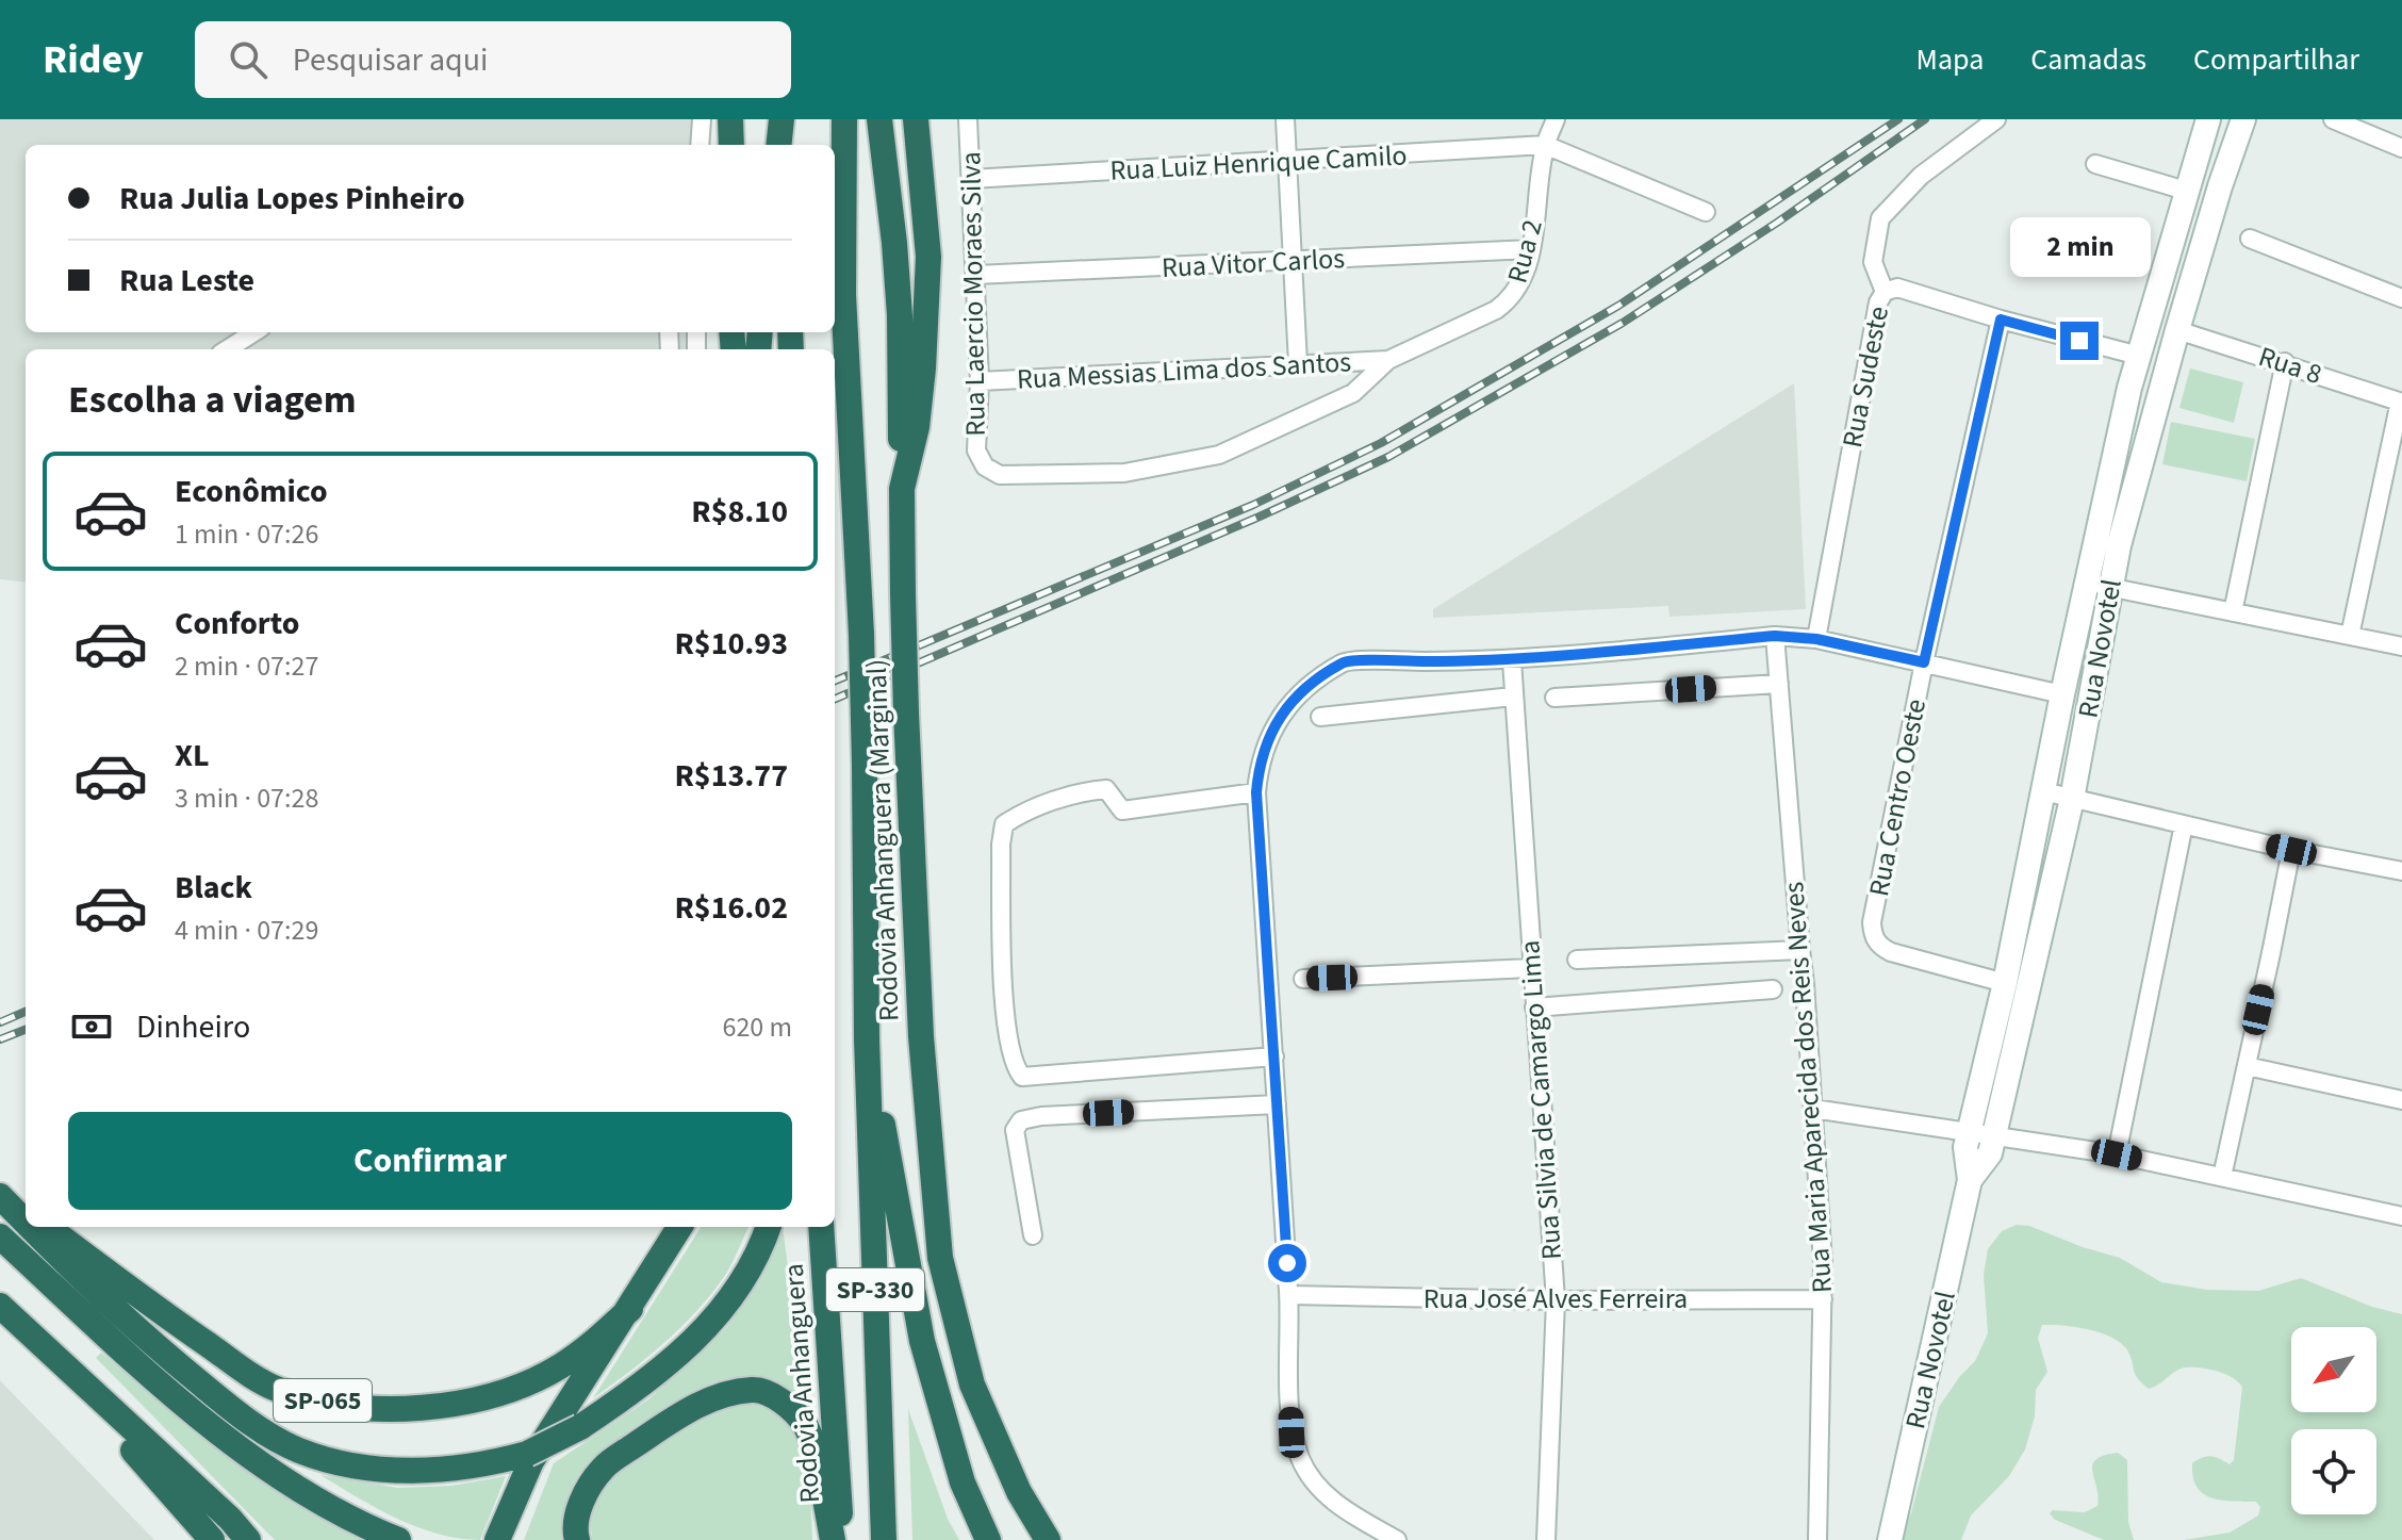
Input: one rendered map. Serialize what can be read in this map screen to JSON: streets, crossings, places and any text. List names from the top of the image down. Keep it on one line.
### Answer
{"streets":{"highway":["Rodovia Anhanguera (Marginal)","SP-330","Rodovia Anhanguera","SP-065"],"street":["Rua Luiz Henrique Camilo","Rua 2","Rua Vitor Carlos","Rua Laercio Moraes Silva","Rua 8","Rua Messias Lima dos Santos","Rua Sudeste","Rua Novotel","Rua Centro Oeste","Rua Maria Aparecida dos Reis Neves","Rua Silvia de Camargo Lima","Rua José Alves Ferreira"]},"crossings":[["Rua Luiz Henrique Camilo","Rua 2"],["Rua Luiz Henrique Camilo","Rua Laercio Moraes Silva"],["Rua 2","Rua Vitor Carlos"],["Rua 2","Rua Laercio Moraes Silva"],["Rua 2","Rua Messias Lima dos Santos"],["Rua Vitor Carlos","Rua Laercio Moraes Silva"],["Rua Laercio Moraes Silva","Rua Messias Lima dos Santos"],["Rua 8","Rua Novotel"],["Rua Novotel","Rua Centro Oeste"],["Rua Maria Aparecida dos Reis Neves","Rua José Alves Ferreira"],["Rua Silvia de Camargo Lima","Rua José Alves Ferreira"]],"north":"bottom left","page":{"header":"Ridey","search":"Pesquisar aqui","nav":["Mapa","Camadas","Compartilhar"],"banner":["Rua Julia Lopes Pinheiro","Rua Leste"],"bubble":"2 min","heading":"Escolha a viagem","list":[{"name":"Econômico","note":"1 min · 07:26","value":"R$8.10"},{"name":"Conforto","note":"2 min · 07:27","value":"R$10.93"},{"name":"XL","note":"3 min · 07:28","value":"R$13.77"},{"name":"Black","note":"4 min · 07:29","value":"R$16.02"}],"pay":["Dinheiro","620 m"],"buttons":"Confirmar"}}
